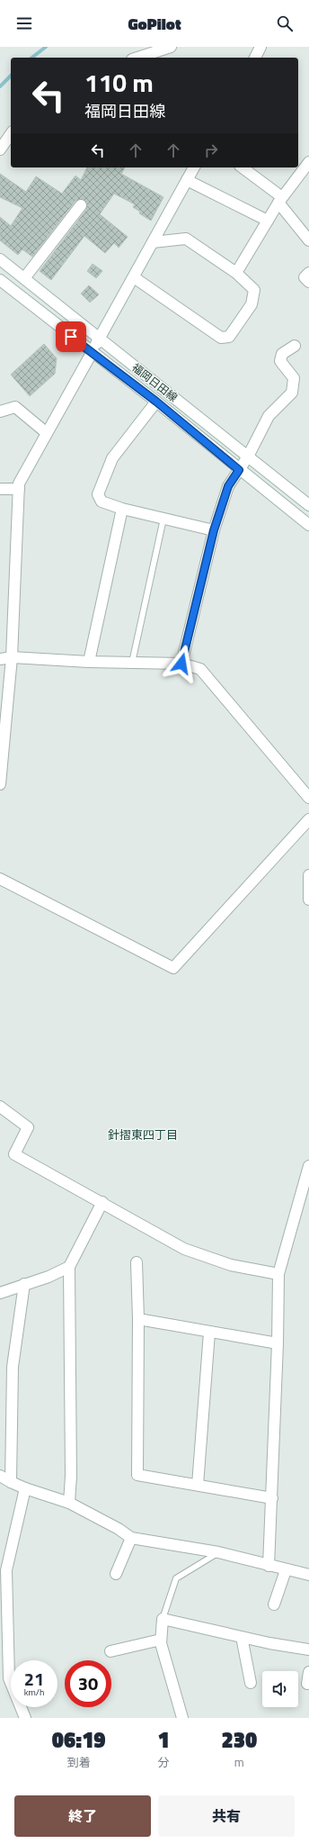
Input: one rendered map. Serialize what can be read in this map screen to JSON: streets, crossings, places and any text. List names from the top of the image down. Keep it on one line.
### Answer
{"streets":{"street":["福岡日田線"]},"districts":["針摺東四丁目"],"page":{"header":"GoPilot","turn":["110 m","福岡日田線"],"speed":"21 km/h","limit":"30","eta":["06:19","到着","1","分","230","m"],"buttons":["終了","共有"]}}
